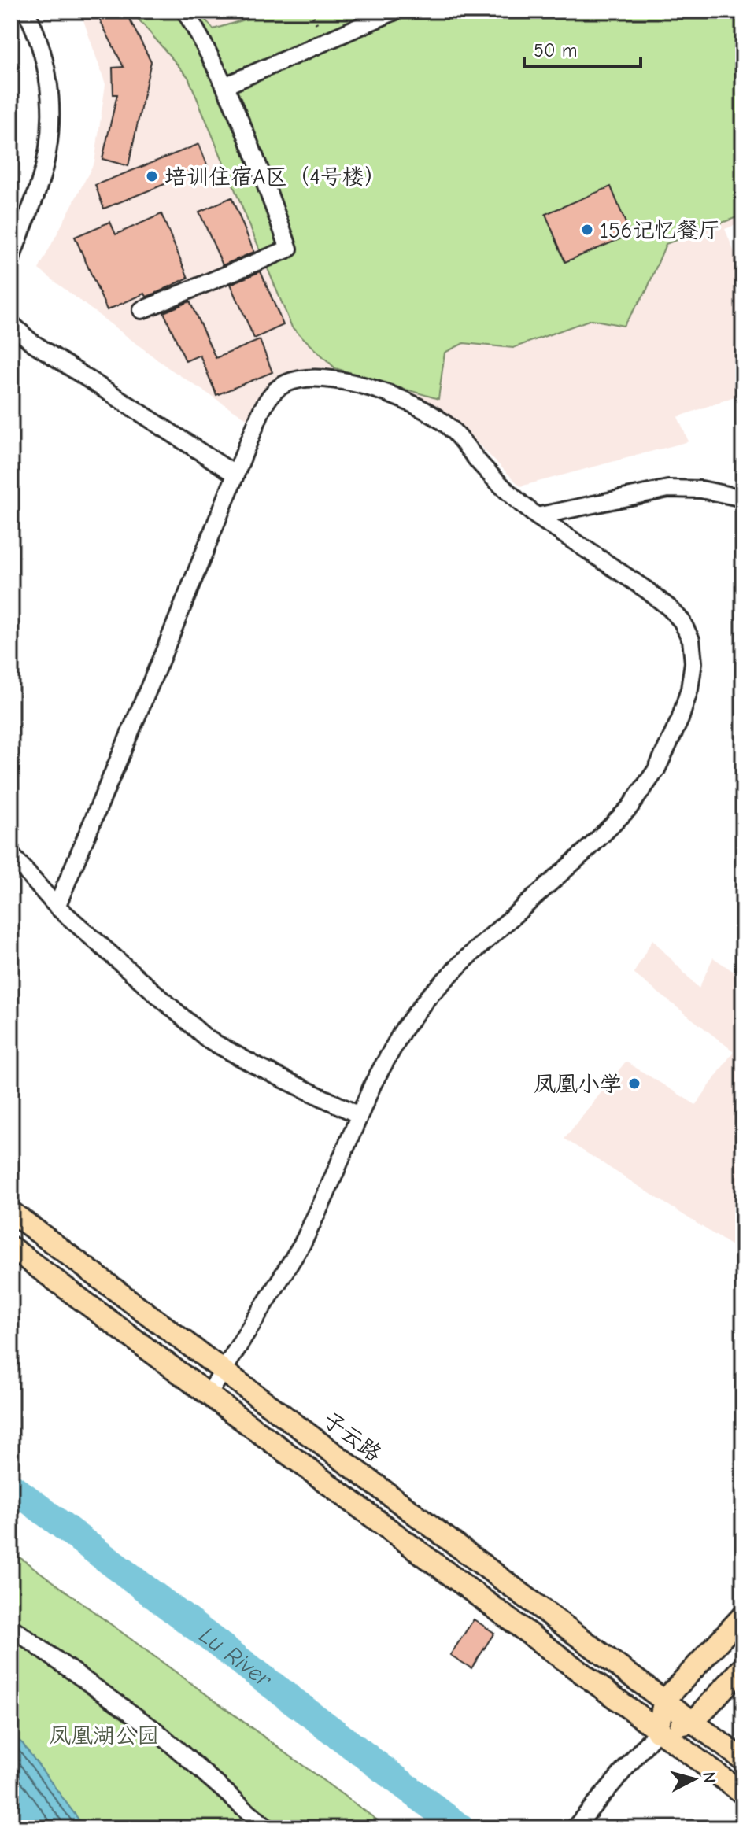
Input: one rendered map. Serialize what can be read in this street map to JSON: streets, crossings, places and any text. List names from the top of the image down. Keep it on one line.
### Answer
{"streets":{"main road":["子云路"]},"water":["Lu River"],"parks":["凤凰湖公园"],"places":["培训住宿A区（4号楼）","156记忆餐厅","凤凰小学"],"scale_bar":"50 m","north":"right"}
